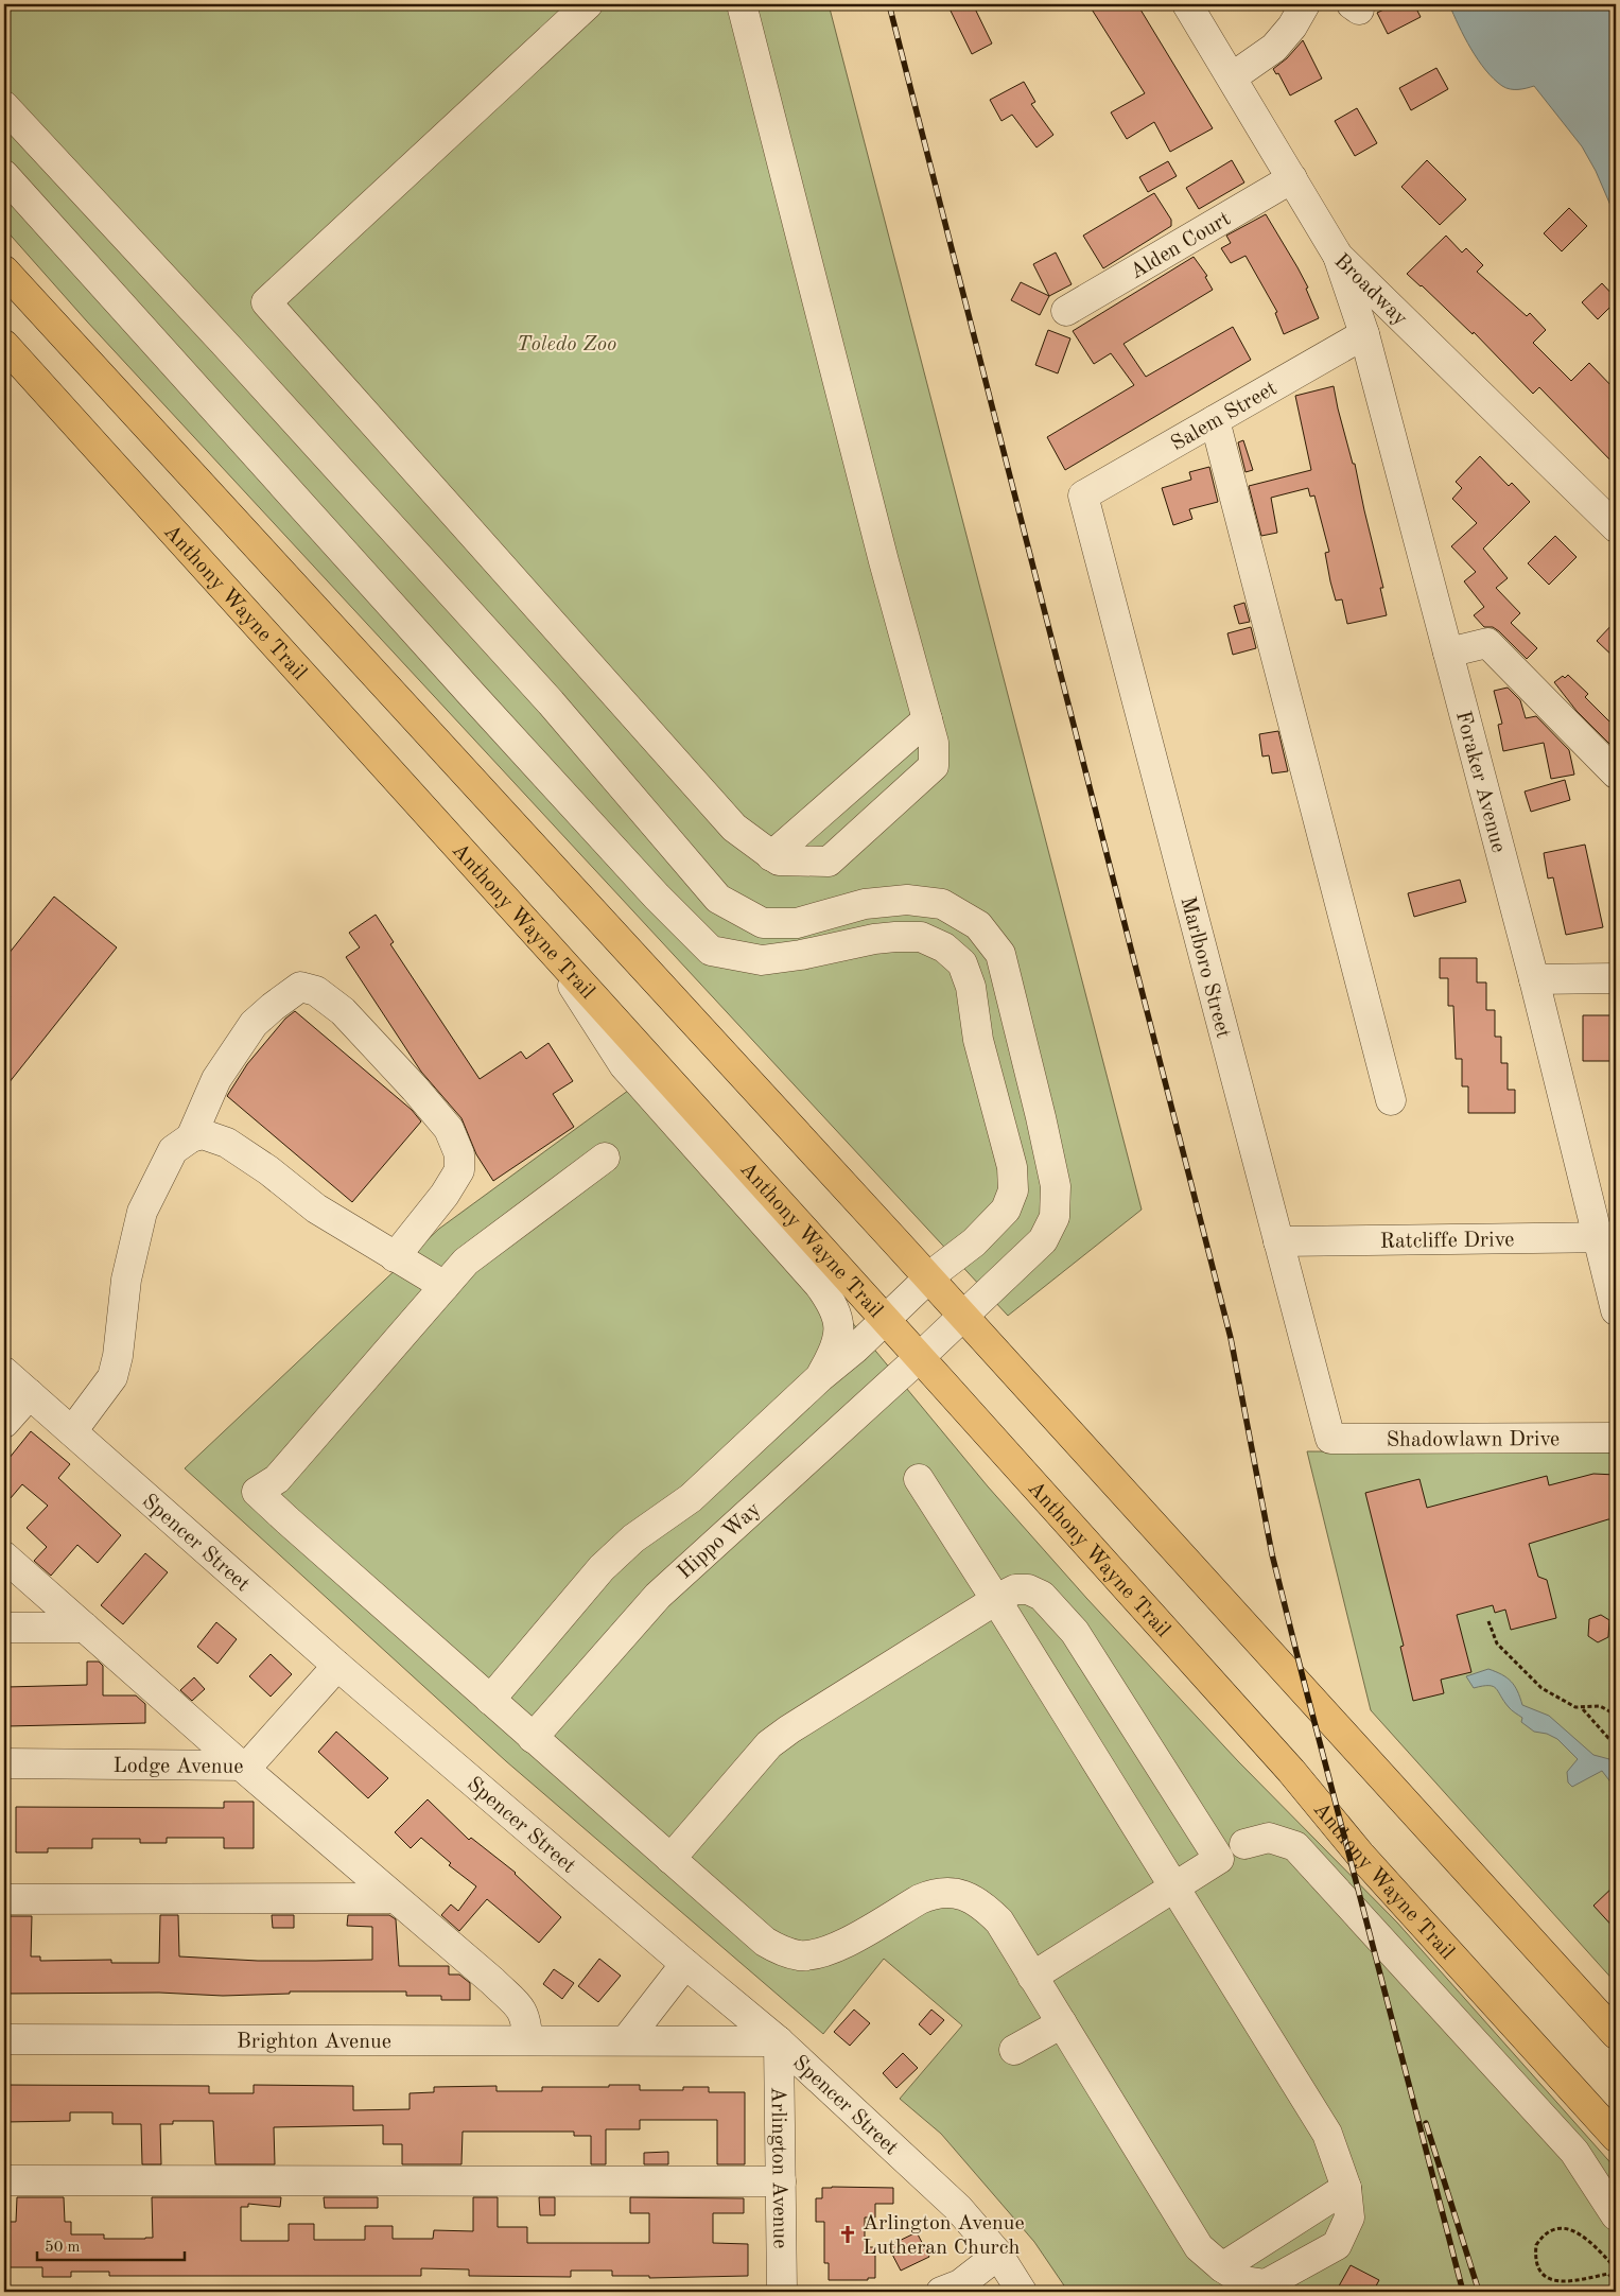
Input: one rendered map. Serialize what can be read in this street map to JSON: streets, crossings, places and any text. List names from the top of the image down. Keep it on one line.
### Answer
{"streets":{"highway":["Anthony Wayne Trail"],"street":["Alden Court","Broadway","Salem Street","Foraker Avenue","Marlboro Street","Ratcliffe Drive","Shadowlawn Drive","Hippo Way","Spencer Street","Lodge Avenue","Brighton Avenue","Arlington Avenue"]},"crossings":[["Alden Court","Broadway"],["Broadway","Foraker Avenue"],["Salem Street","Foraker Avenue"],["Salem Street","Marlboro Street"],["Anthony Wayne Trail","Hippo Way"],["Foraker Avenue","Ratcliffe Drive"],["Marlboro Street","Ratcliffe Drive"],["Marlboro Street","Shadowlawn Drive"],["Spencer Street","Lodge Avenue"],["Spencer Street","Brighton Avenue"],["Spencer Street","Arlington Avenue"],["Brighton Avenue","Arlington Avenue"]],"parks":["Toledo Zoo"],"places":{"church":["Arlington Avenue Lutheran Church"]},"scale_bar":"50 m"}
